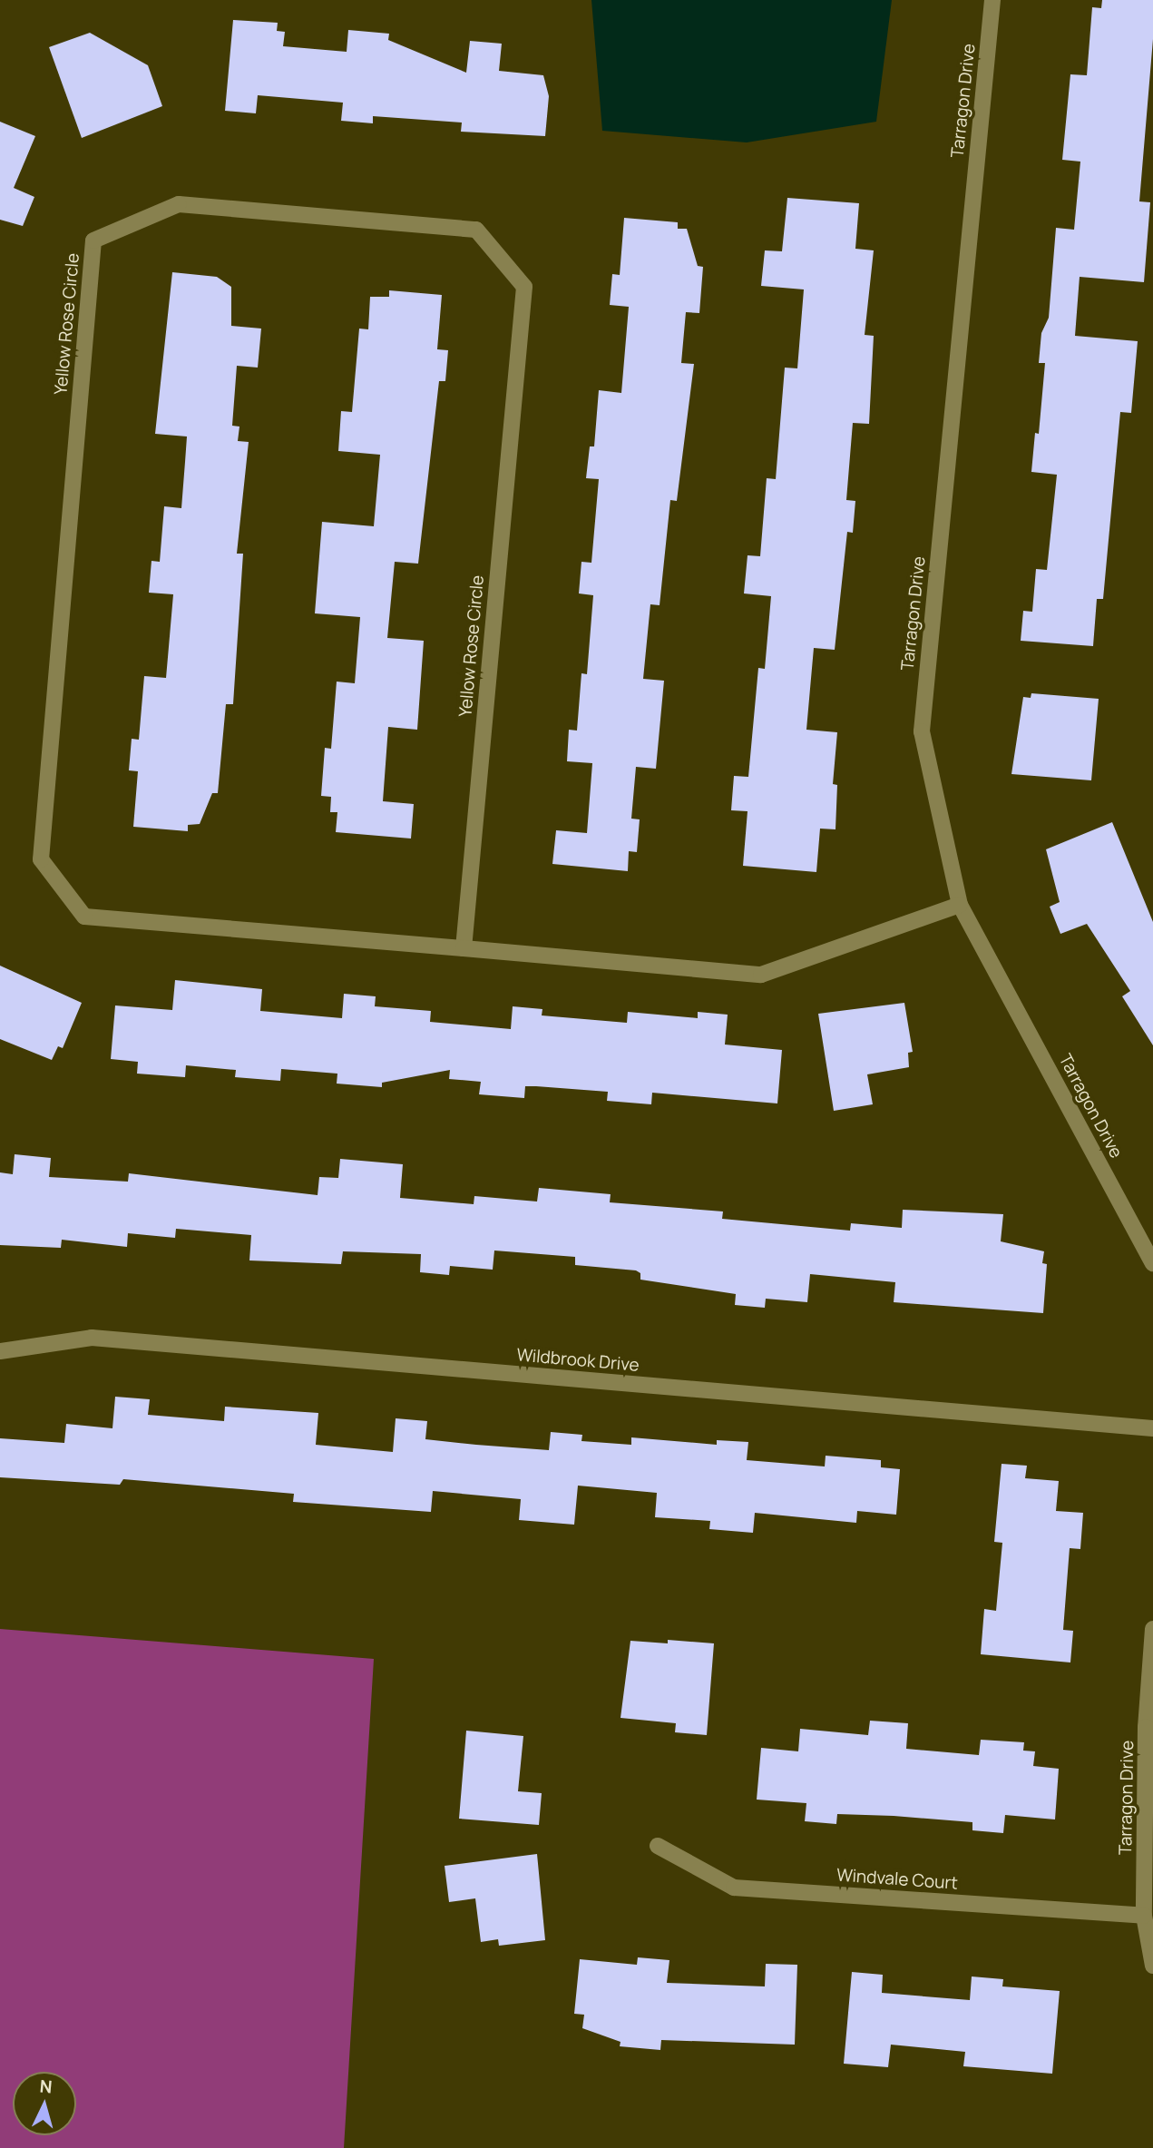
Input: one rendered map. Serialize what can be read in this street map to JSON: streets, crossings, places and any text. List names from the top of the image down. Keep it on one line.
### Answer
{"streets":{"street":["Tarragon Drive","Yellow Rose Circle","Wildbrook Drive","Windvale Court"]},"crossings":[["Tarragon Drive","Yellow Rose Circle"],["Tarragon Drive","Windvale Court"]],"north":"top"}
